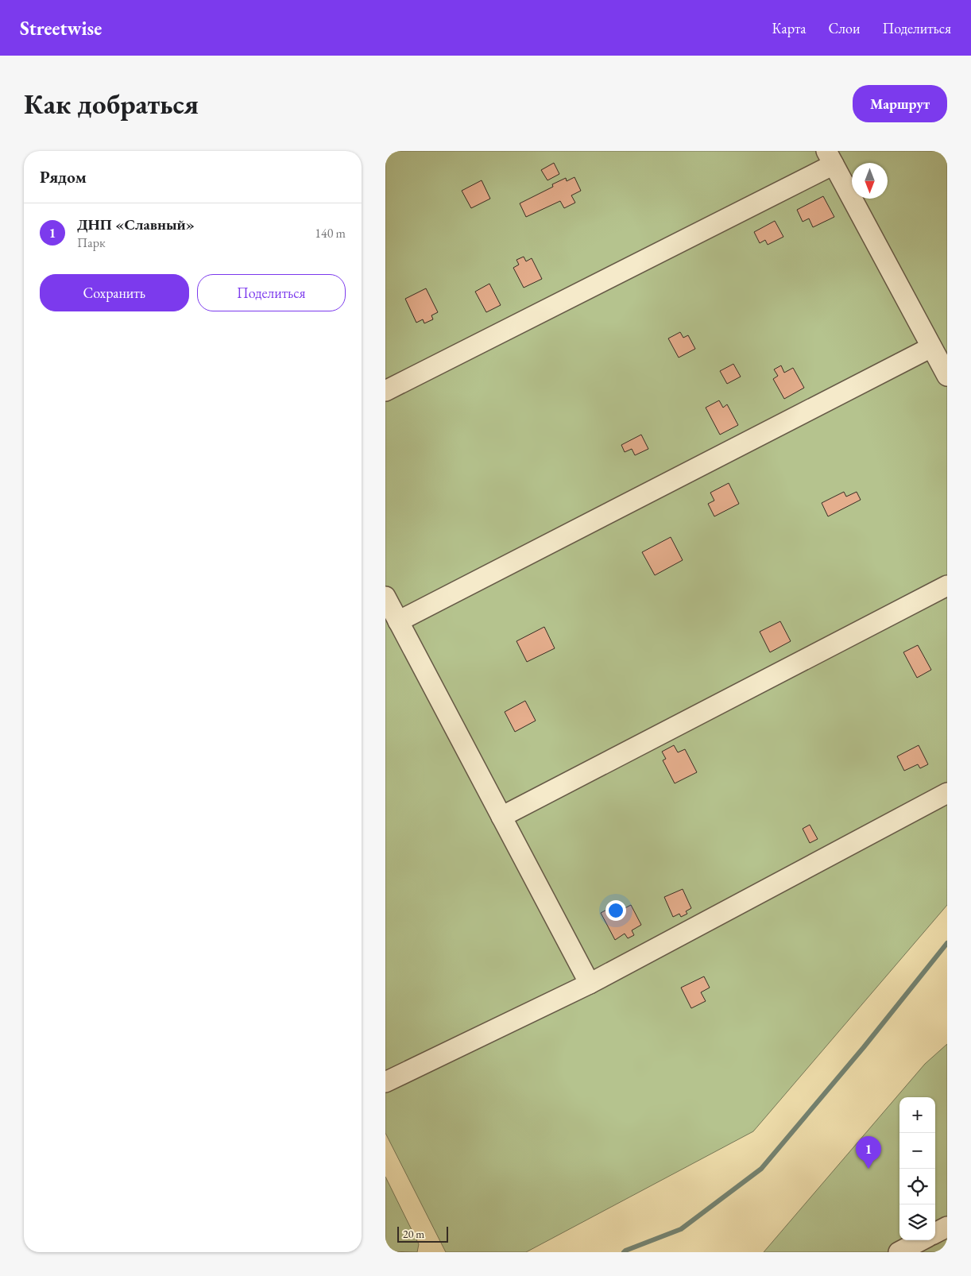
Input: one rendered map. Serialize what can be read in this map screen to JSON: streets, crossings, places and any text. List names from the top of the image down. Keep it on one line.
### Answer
{"scale_bar":"20 m","north":"bottom","page":{"header":"Streetwise","nav":["Карта","Слои","Поделиться"],"buttons":["Маршрут",["Сохранить","Поделиться"]],"title":"Как добраться","heading":"Рядом","list":[{"mark":"1","name":"ДНП «Славный»","note":"Парк","value":"140 m"}],"map_buttons":["+","−"],"pins":"1","scale":"20 m"}}
